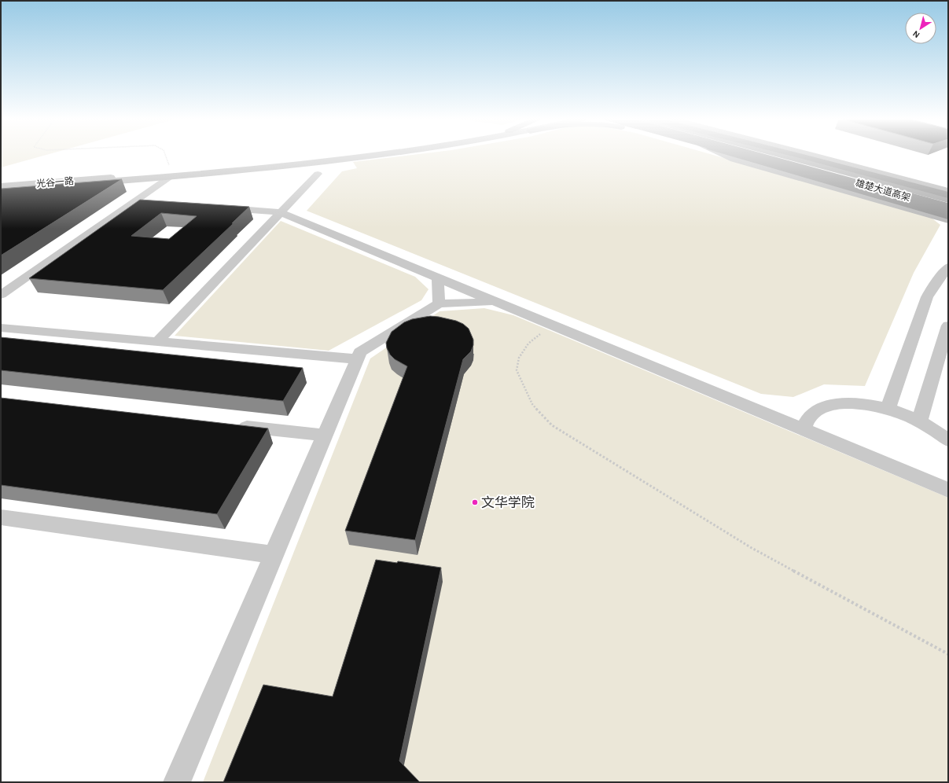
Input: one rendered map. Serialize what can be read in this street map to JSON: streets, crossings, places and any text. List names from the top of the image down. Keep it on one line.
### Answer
{"streets":{"highway":["雄楚大道高架"],"main road":["光谷一路"]},"places":["文华学院"],"north":"bottom left"}
